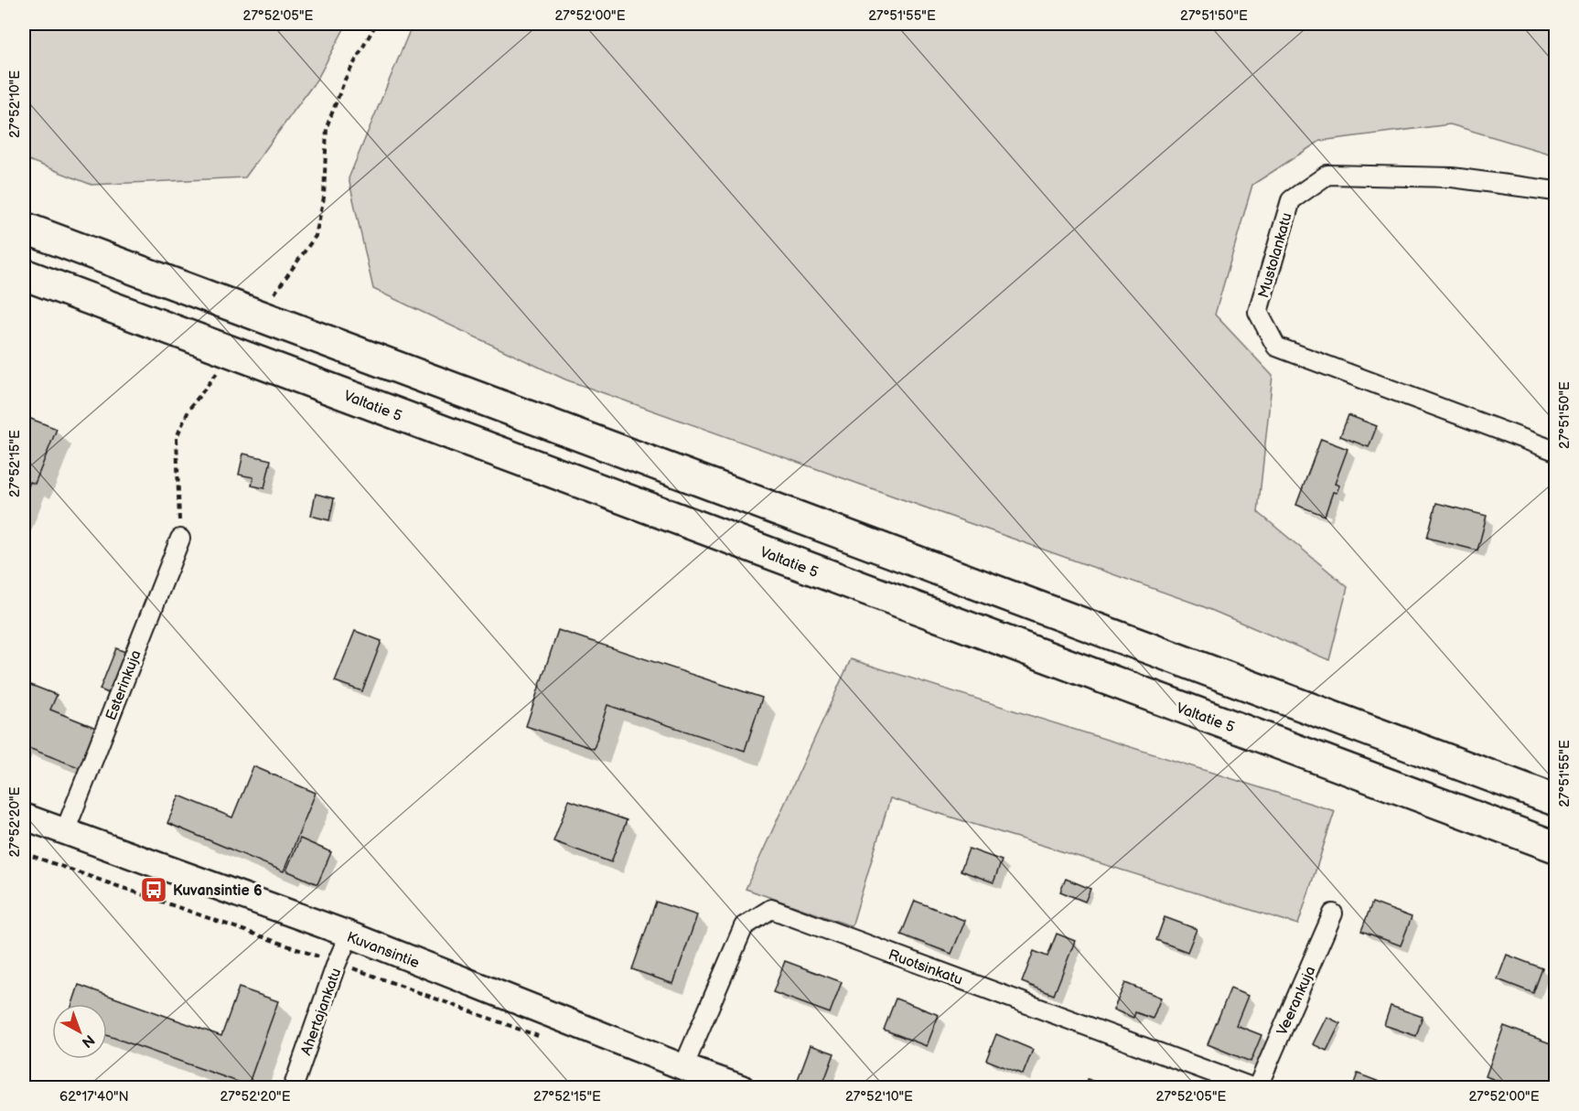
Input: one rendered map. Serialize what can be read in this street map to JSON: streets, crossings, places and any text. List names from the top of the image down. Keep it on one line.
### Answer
{"streets":{"highway":["Valtatie 5"],"street":["Mustolankatu","Esterinkuja","Kuvansintie","Ruotsinkatu","Veerankuja","Ahertajankatu"]},"crossings":[["Esterinkuja","Kuvansintie"],["Kuvansintie","Ruotsinkatu"],["Kuvansintie","Ahertajankatu"],["Ruotsinkatu","Veerankuja"]],"places":{"bus stop":["Kuvansintie 6"]},"north":"bottom right","coordinates":["27°52'05\"E","27°52'00\"E","27°51'55\"E","27°51'50\"E","27°52'10\"E","27°52'15\"E","27°52'20\"E","62°17'40\"N"]}
